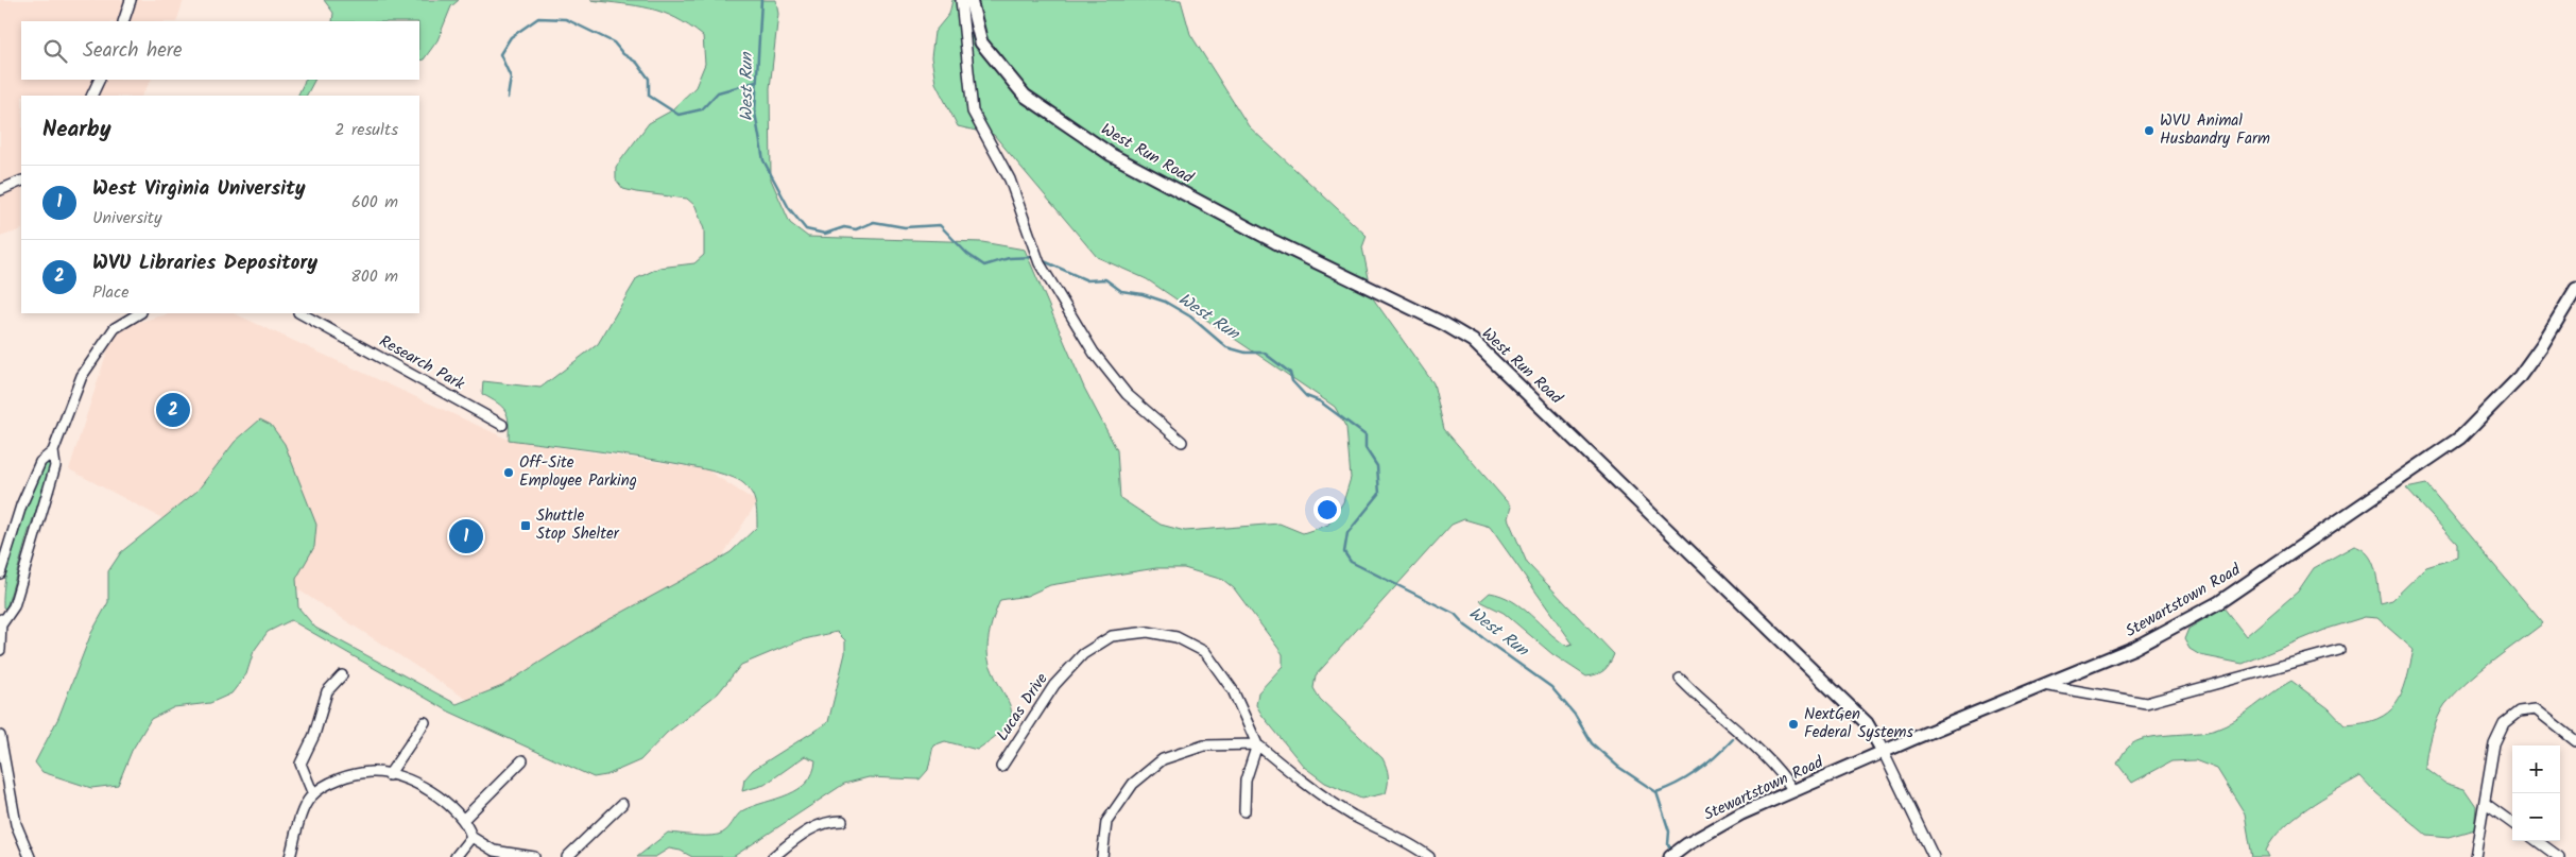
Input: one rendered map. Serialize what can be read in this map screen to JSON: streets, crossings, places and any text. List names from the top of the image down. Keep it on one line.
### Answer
{"streets":{"street":["West Run Road","Research Park","Stewartstown Road","Lucas Drive"]},"crossings":[["West Run Road","Stewartstown Road"]],"water":["West Run"],"places":{"other":["WVU Animal Husbandry Farm","Off-Site Employee Parking","NextGen Federal Systems"],"transit":["Shuttle Stop Shelter"]},"page":{"search":"Search here","heading":["Nearby","2 results"],"list":[{"mark":"1","name":"West Virginia University","note":"University","value":"600 m"},{"mark":"2","name":"WVU Libraries Depository","note":"Place","value":"800 m"}],"pins":["2","1"],"map_buttons":["+","−"]}}
